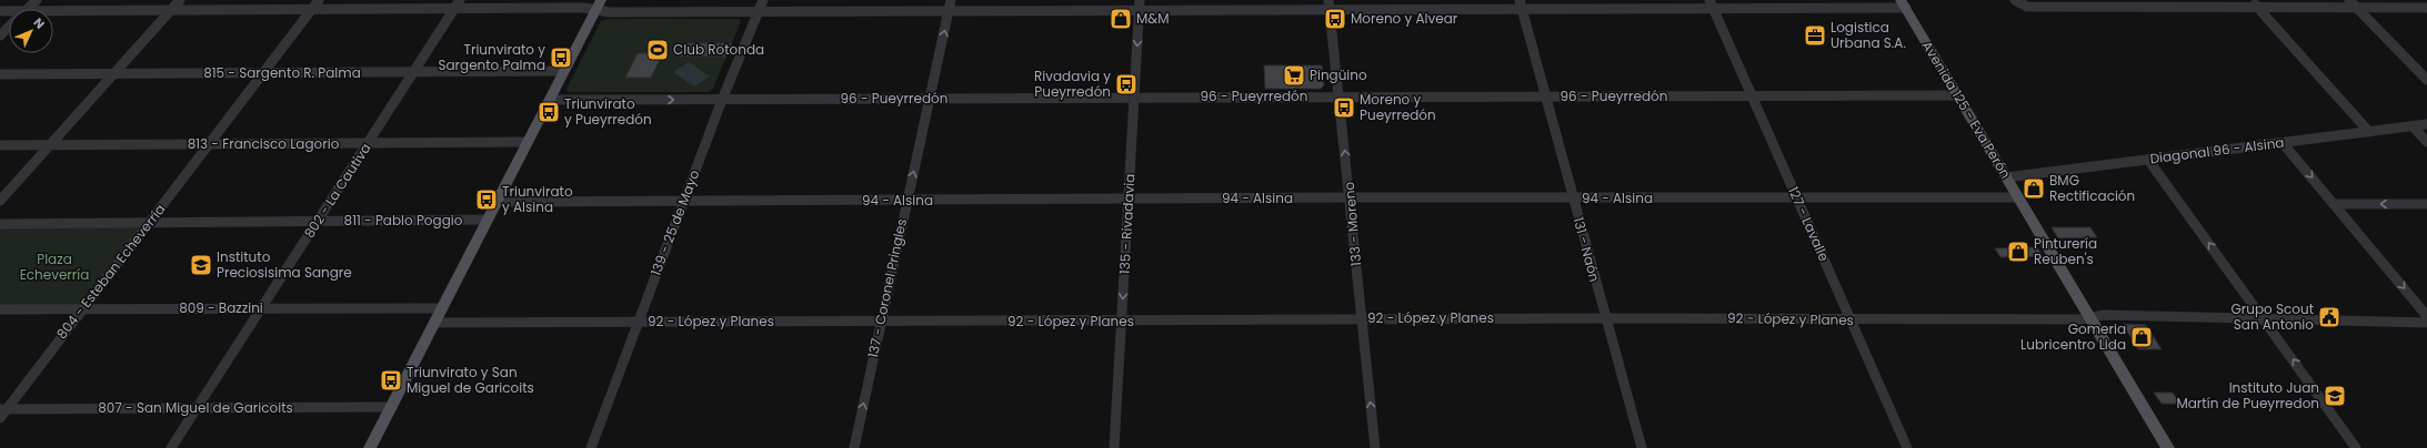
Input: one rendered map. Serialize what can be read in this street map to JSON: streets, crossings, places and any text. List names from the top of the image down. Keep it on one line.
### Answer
{"streets":{"main road":["Avenida 125 - Eva Perón"],"street":["815 - Sargento R. Palma","96 - Pueyrredón","813 - Francisco Lagorio","Diagonal 96 - Alsina","802 - La Cautiva","94 - Alsina","811 - Pablo Poggio","139 - 25 de Mayo","135 - Rivadavia","133 - Moreno","127 - Lavalle","131 - Naón","804 - Esteban Echeverría","137 - Coronel Pringles","809 - Bazzini","92 - López y Planes","807 - San Miguel de Garicoits"]},"crossings":[["815 - Sargento R. Palma","802 - La Cautiva"],["815 - Sargento R. Palma","804 - Esteban Echeverría"],["96 - Pueyrredón","Avenida 125 - Eva Perón"],["96 - Pueyrredón","139 - 25 de Mayo"],["96 - Pueyrredón","135 - Rivadavia"],["96 - Pueyrredón","133 - Moreno"],["96 - Pueyrredón","127 - Lavalle"],["96 - Pueyrredón","131 - Naón"],["96 - Pueyrredón","137 - Coronel Pringles"],["Avenida 125 - Eva Perón","Diagonal 96 - Alsina"],["Avenida 125 - Eva Perón","94 - Alsina"],["Avenida 125 - Eva Perón","92 - López y Planes"],["813 - Francisco Lagorio","802 - La Cautiva"],["813 - Francisco Lagorio","804 - Esteban Echeverría"],["802 - La Cautiva","811 - Pablo Poggio"],["802 - La Cautiva","809 - Bazzini"],["802 - La Cautiva","807 - San Miguel de Garicoits"],["94 - Alsina","139 - 25 de Mayo"],["94 - Alsina","135 - Rivadavia"],["94 - Alsina","133 - Moreno"],["94 - Alsina","127 - Lavalle"],["94 - Alsina","131 - Naón"],["94 - Alsina","137 - Coronel Pringles"],["811 - Pablo Poggio","804 - Esteban Echeverría"],["139 - 25 de Mayo","92 - López y Planes"],["135 - Rivadavia","92 - López y Planes"],["133 - Moreno","92 - López y Planes"],["127 - Lavalle","92 - López y Planes"],["131 - Naón","92 - López y Planes"],["804 - Esteban Echeverría","809 - Bazzini"],["804 - Esteban Echeverría","807 - San Miguel de Garicoits"],["137 - Coronel Pringles","92 - López y Planes"]],"one_way":["135 - Rivadavia","133 - Moreno","137 - Coronel Pringles"],"parks":["Plaza Echeverría"],"places":{"shop":["M&M","BMG Rectificación","Pinturería Reuben's","Gomeria Lubricentro Lida"],"bus stop":["Moreno y Alvear","Triunvirato y Sargento Palma","Rivadavia y Pueyrredón","Moreno y Pueyrredón","Triunvirato y Pueyrredón","Triunvirato y Alsina","Triunvirato y San Miguel de Garicoits"],"office":["Logistica Urbana S.A."],"sports":["Club Rotonda"],"supermarket":["Pingüino"],"school or university":["Instituto Preciosisima Sangre","Instituto Juan Martín de Pueyrredon"],"public building":["Grupo Scout San Antonio"]},"north":"top right"}
